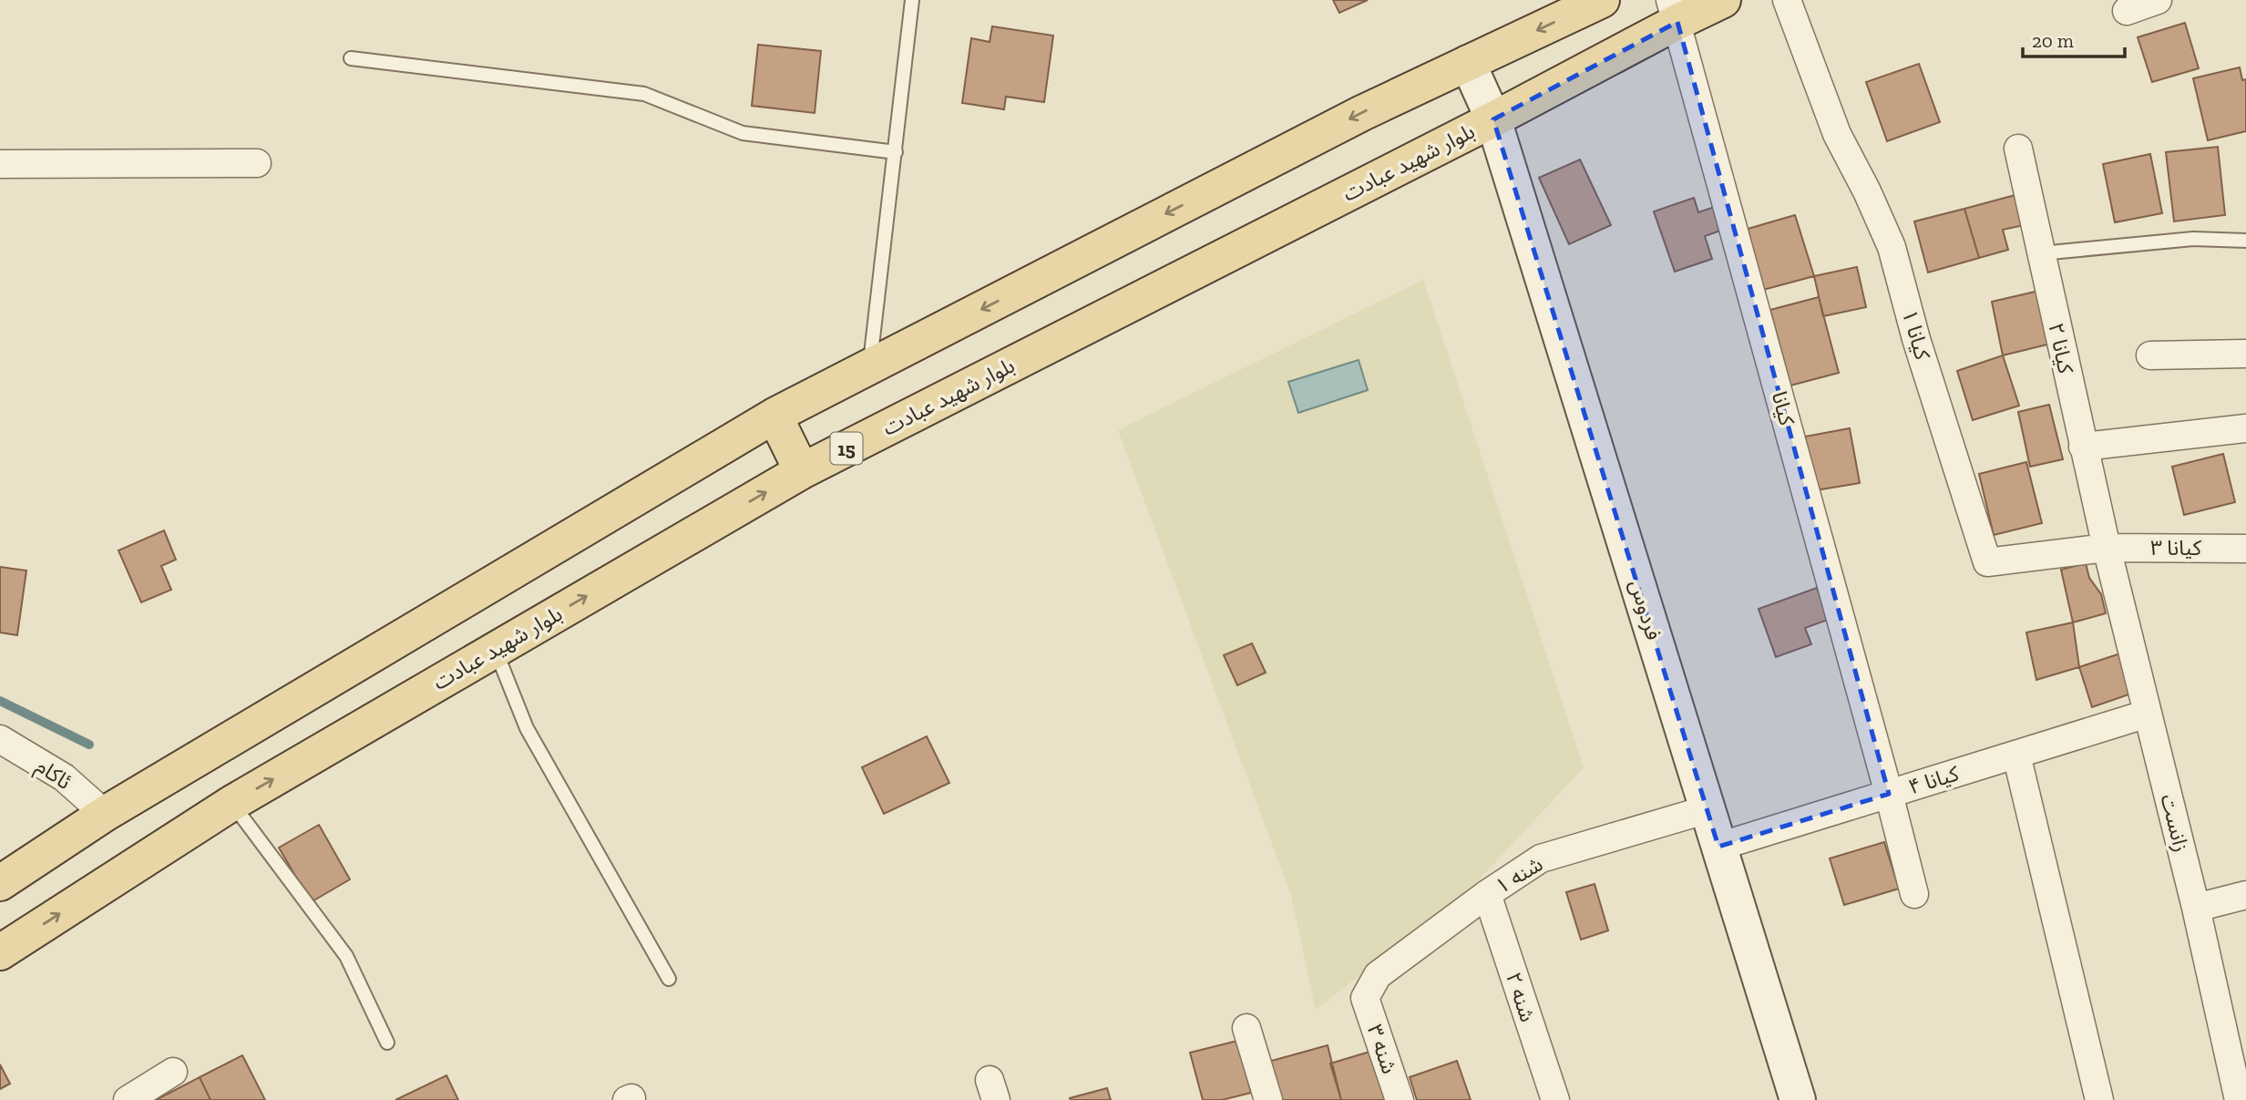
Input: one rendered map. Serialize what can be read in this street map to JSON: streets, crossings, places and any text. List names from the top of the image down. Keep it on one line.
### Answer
{"streets":{"main road":["بلوار شهید عبادت","15"],"street":["کیانا ۱","کیانا ۲","کیانا","کیانا ۳","فردوس","ئاکام","کیانا ۴","زانست","شنه ۱","شنه ۲","شنه ۳"]},"crossings":[["بلوار شهید عبادت","کیانا"],["بلوار شهید عبادت","فردوس"],["کیانا ۱","کیانا ۲"],["کیانا ۱","کیانا ۳"],["کیانا ۱","زانست"],["کیانا ۲","کیانا ۳"],["کیانا ۲","زانست"],["کیانا","کیانا ۴"],["کیانا ۳","زانست"],["فردوس","کیانا ۴"],["فردوس","شنه ۱"],["کیانا ۴","زانست"],["شنه ۱","شنه ۲"],["شنه ۱","شنه ۳"]],"scale_bar":"20 m"}
